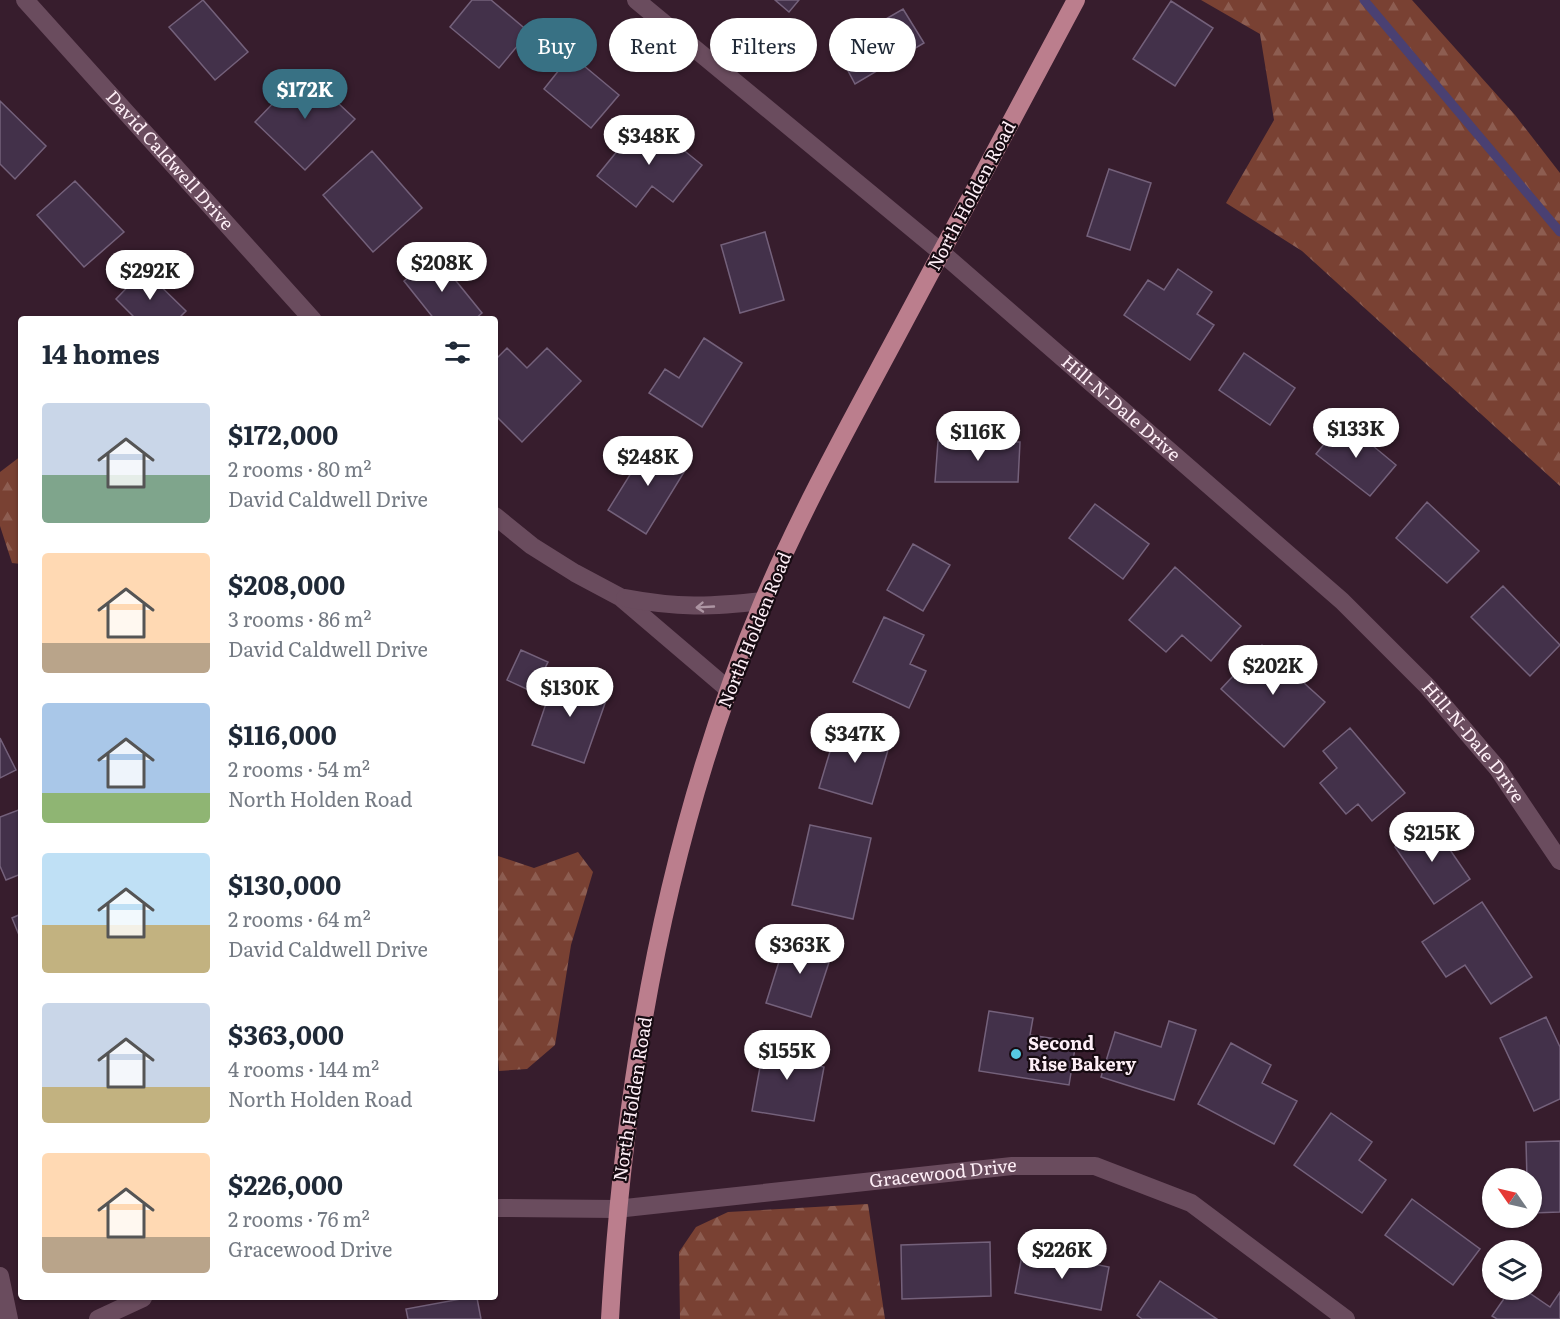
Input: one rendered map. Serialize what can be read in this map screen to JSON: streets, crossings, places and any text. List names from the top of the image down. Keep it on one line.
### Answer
{"streets":{"main road":["North Holden Road"],"street":["David Caldwell Drive","Hill-N-Dale Drive","Gracewood Drive"]},"crossings":[["North Holden Road","Hill-N-Dale Drive"],["North Holden Road","Gracewood Drive"]],"places":["Second Rise Bakery"],"north":"top left","page":{"chip":["Buy","Rent","Filters","New"],"price":["$172K","$348K","$208K","$292K","$133K","$116K","$248K","$202K","$130K","$347K","$215K","$363K","$155K","$226K"],"heading":"14 homes","list":[{"name":"$172,000","note":"2 rooms · 80 m² · David Caldwell Drive"},{"name":"$208,000","note":"3 rooms · 86 m² · David Caldwell Drive"},{"name":"$116,000","note":"2 rooms · 54 m² · North Holden Road"},{"name":"$130,000","note":"2 rooms · 64 m² · David Caldwell Drive"},{"name":"$363,000","note":"4 rooms · 144 m² · North Holden Road"},{"name":"$226,000","note":"2 rooms · 76 m² · Gracewood Drive"}]}}
